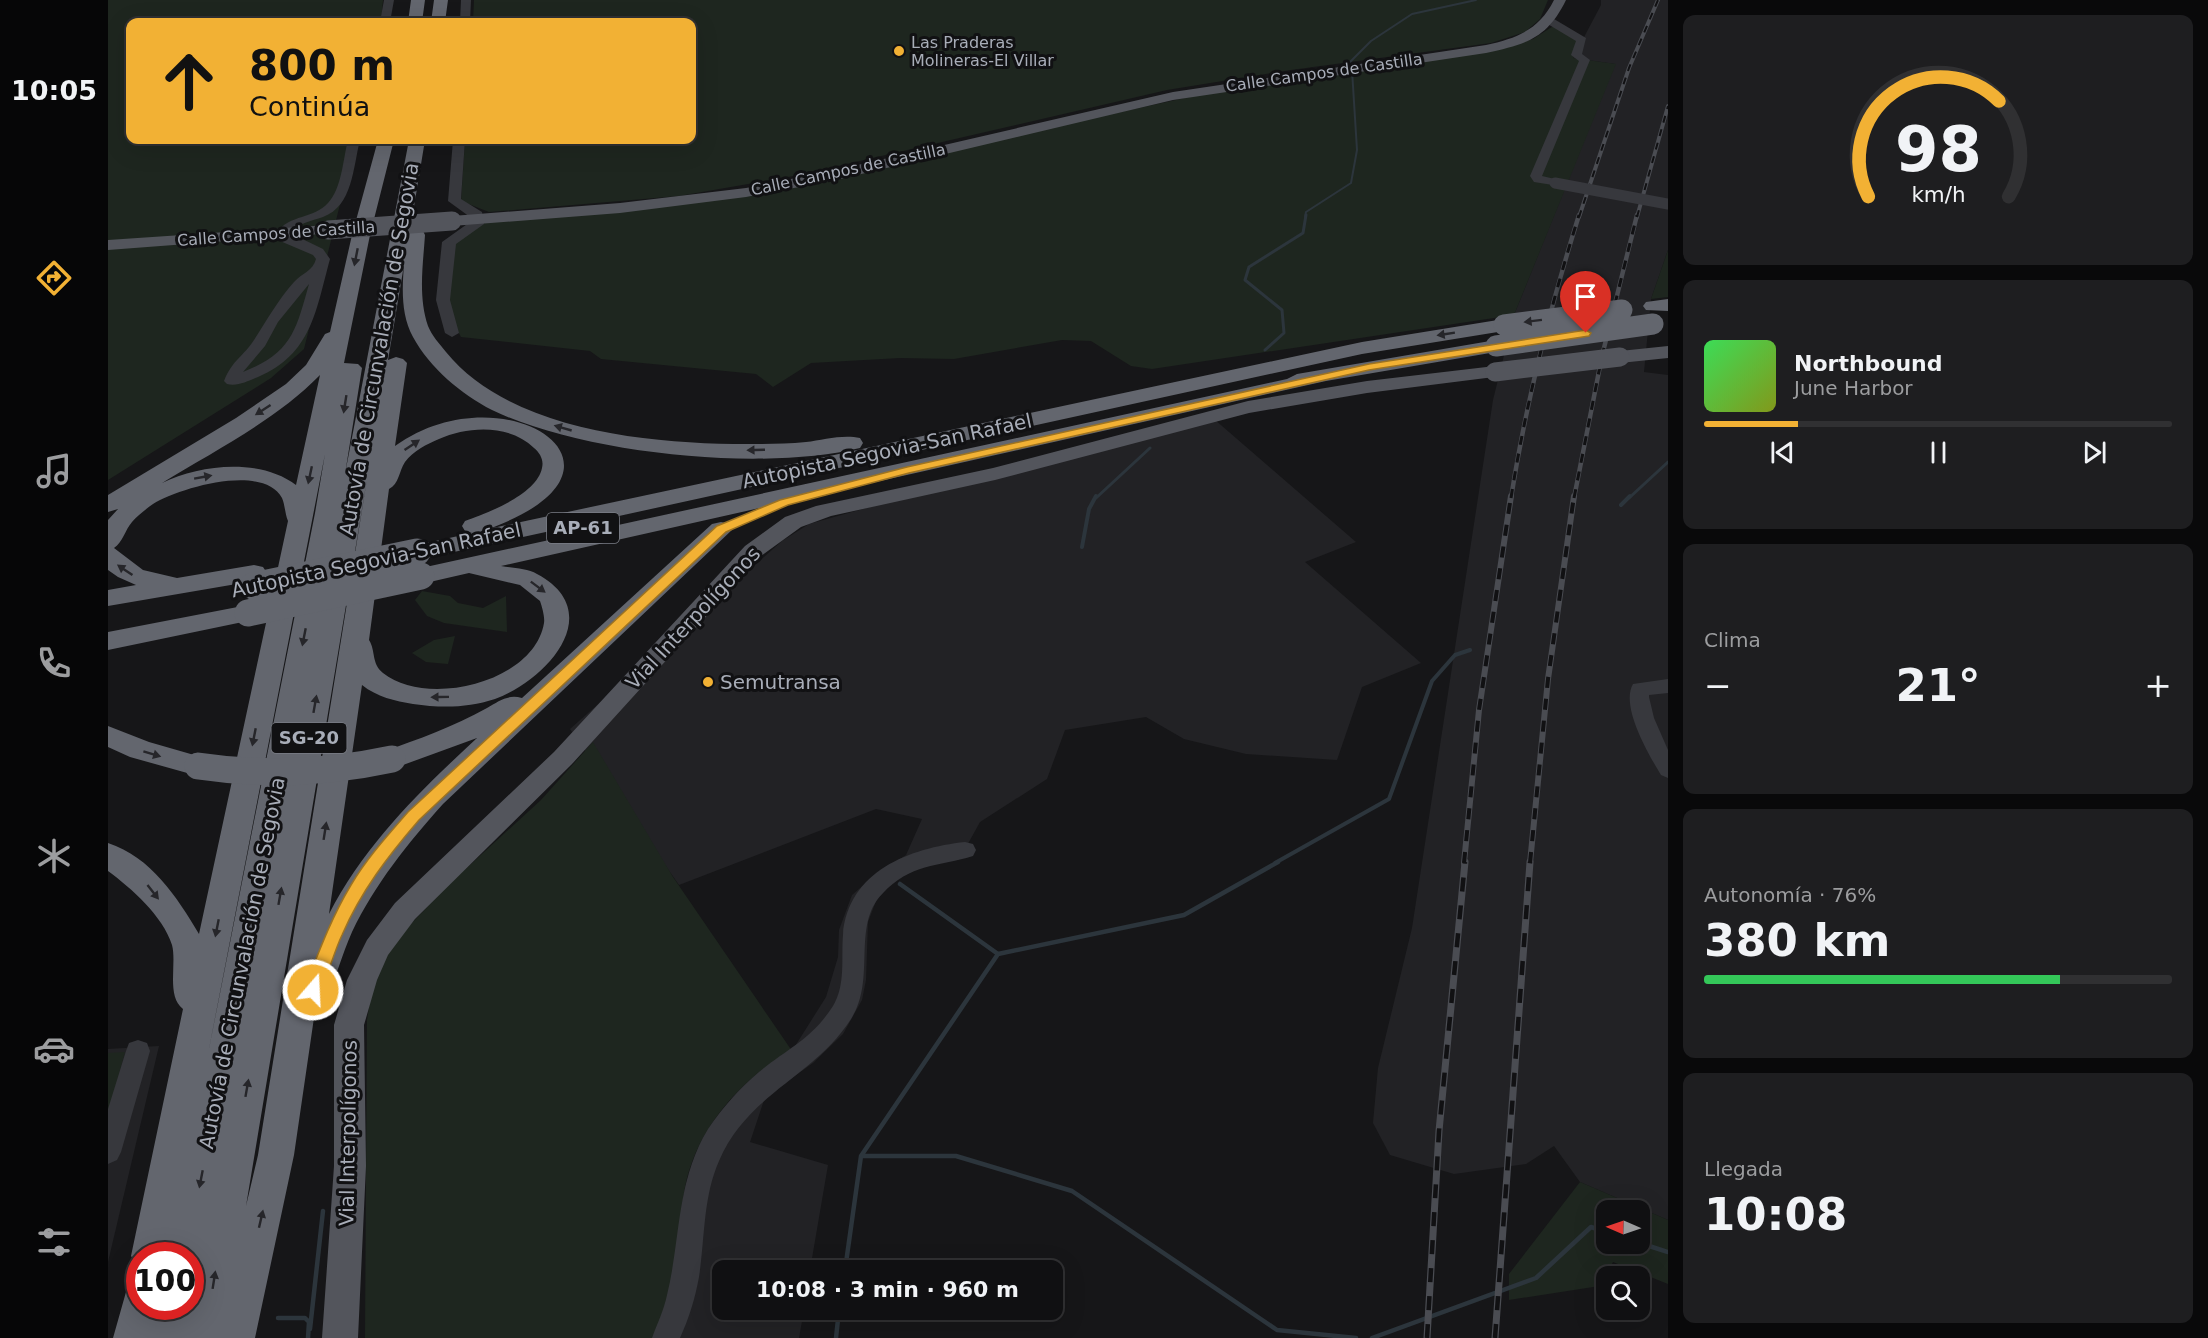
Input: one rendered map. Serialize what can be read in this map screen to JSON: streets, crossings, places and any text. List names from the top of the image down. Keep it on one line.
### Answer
{"streets":{"highway":["Autovía de Circunvalación de Segovia","Autopista Segovia-San Rafael","AP-61","SG-20"],"main road":["Calle Campos de Castilla","Vial Interpolígonos"]},"places":["Las Praderas Molineras-El Villar","Semutransa"],"north":"left","page":{"tabs":"10:05","turn":["800 m","Continúa"],"song":["Northbound","June Harbor"],"tile":["Clima",["Autonomía · 76%","380 km"],["Llegada","10:08"]],"heat":["−","21°","+"],"limit":"100","trip":"10:08 · 3 min · 960 m","gauge":["98","km/h"]}}
